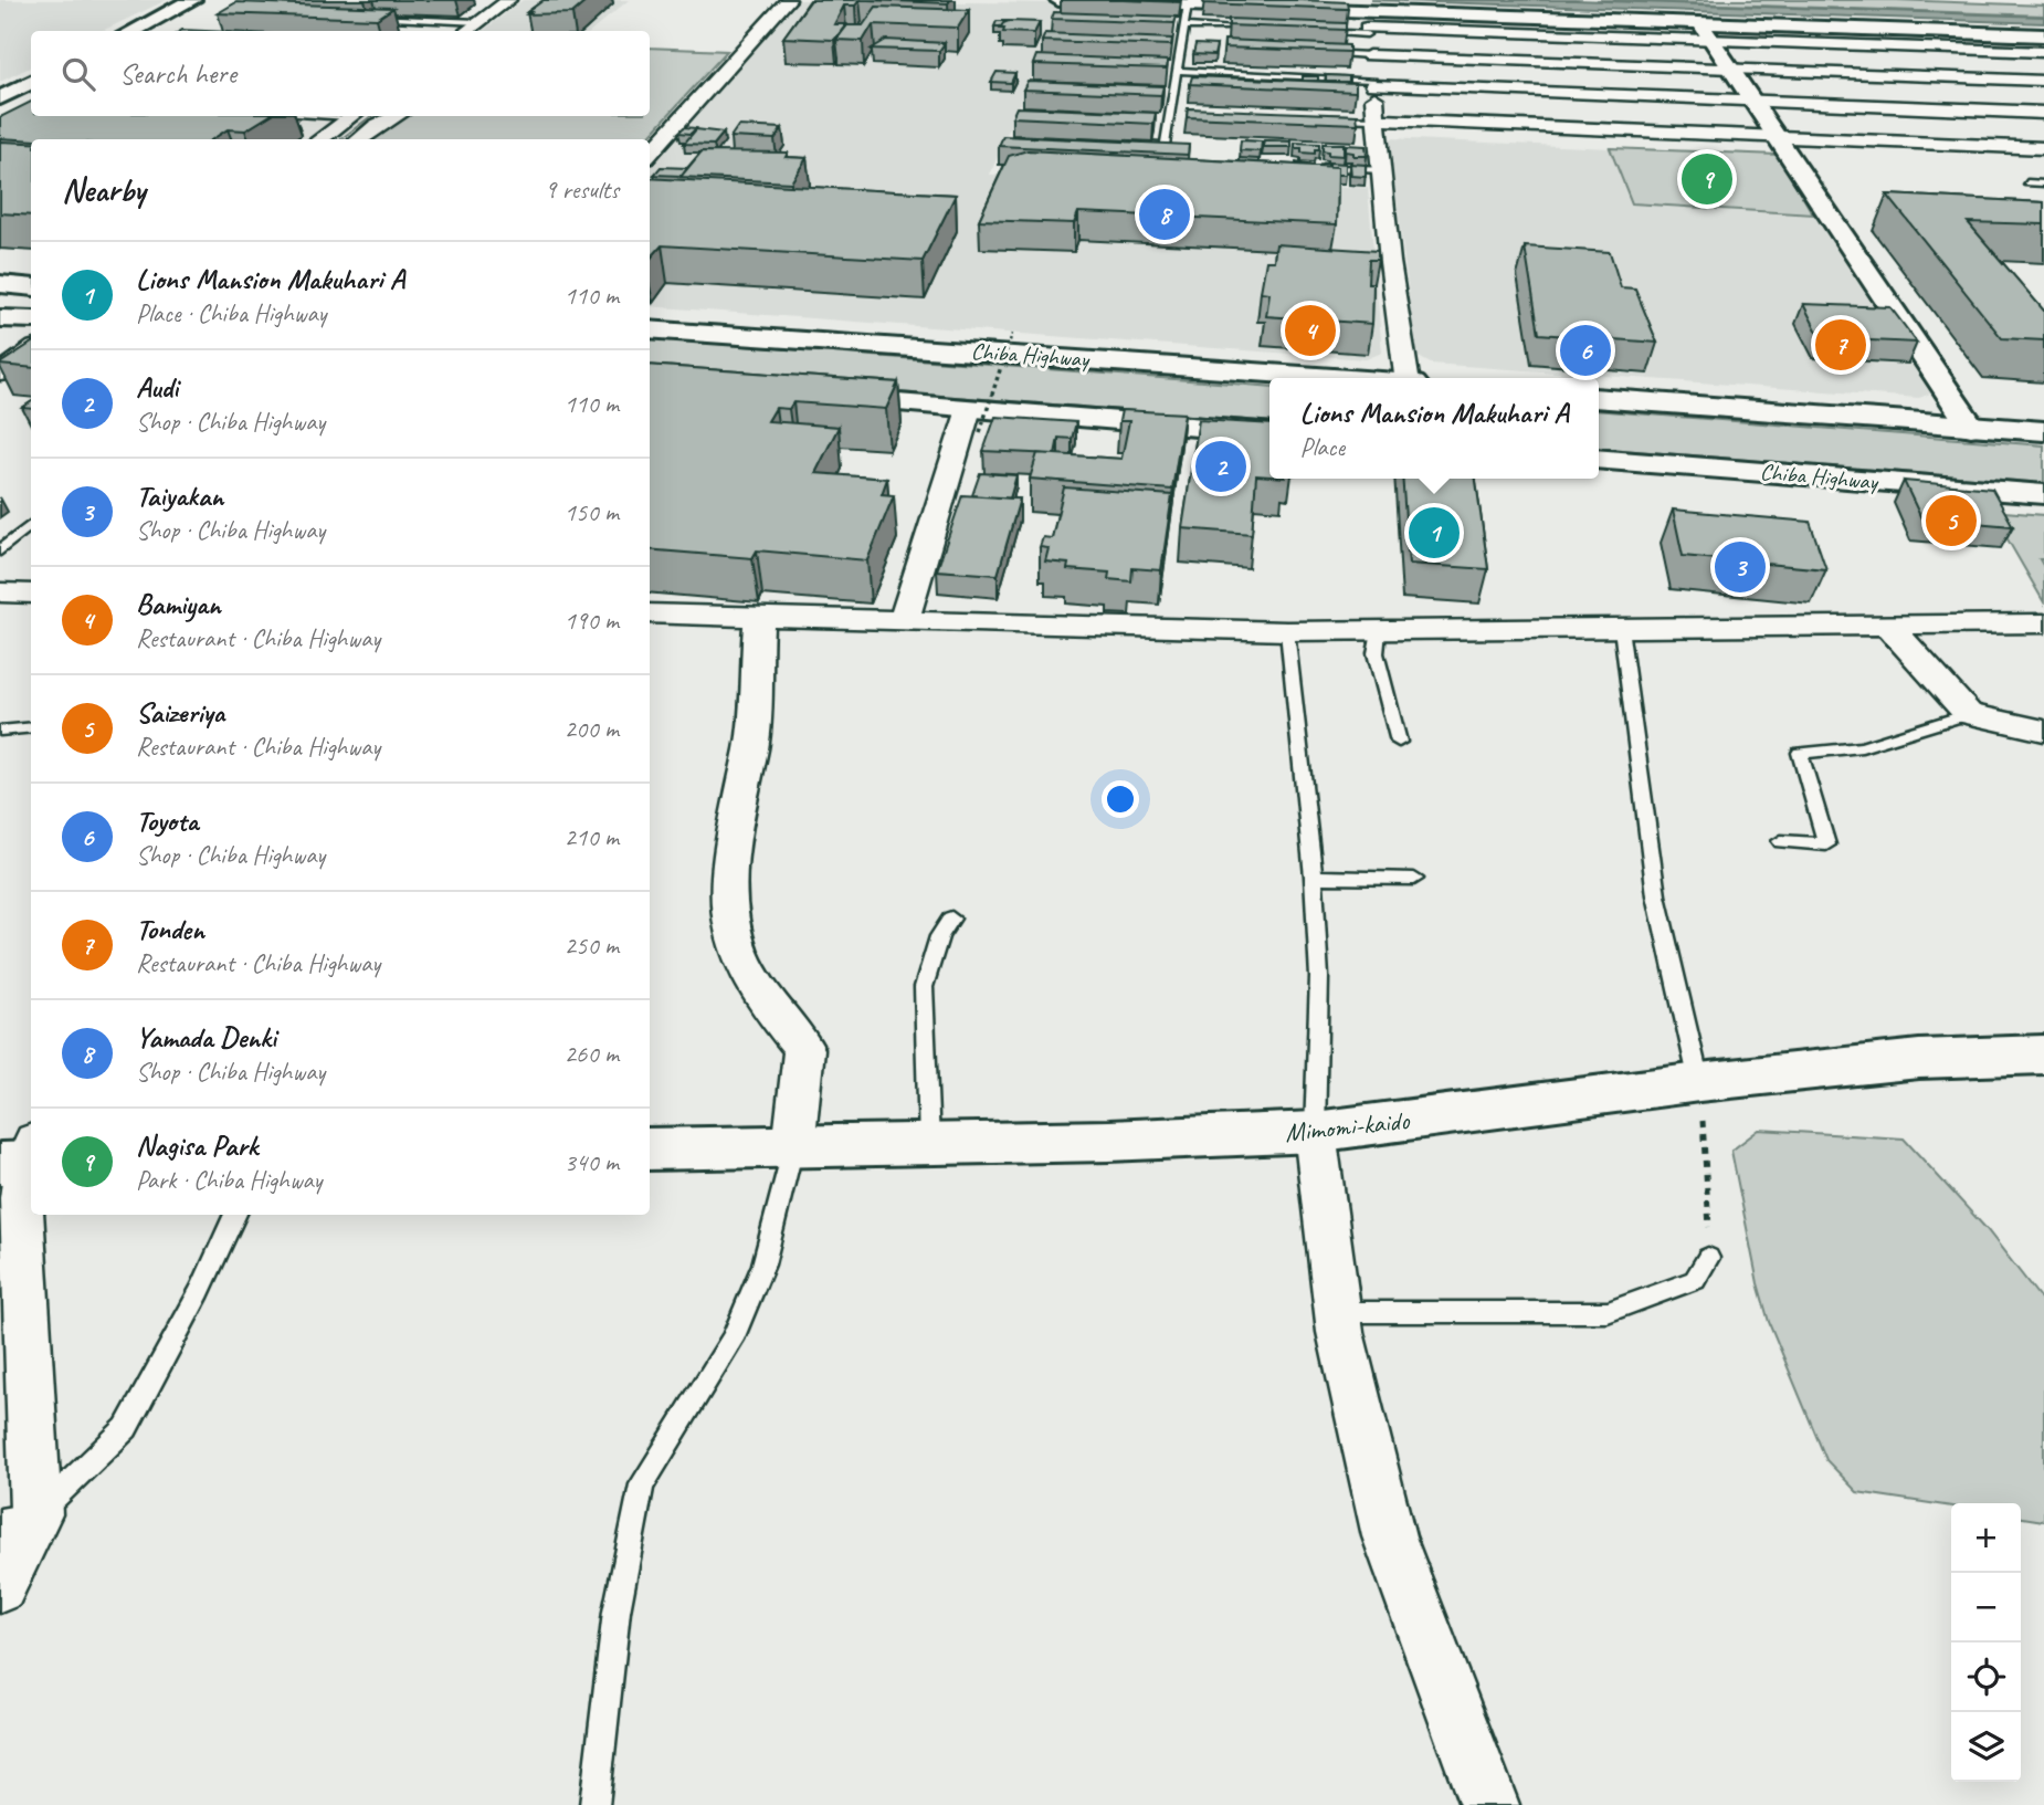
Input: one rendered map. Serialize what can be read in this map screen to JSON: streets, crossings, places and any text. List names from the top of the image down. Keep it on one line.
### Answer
{"streets":{"main road":["Chiba Highway","Mimomi-kaido"]},"page":{"search":"Search here","heading":["Nearby","9 results"],"pins":["9","8","4","7","6","2","5","1","3"],"list":[{"mark":"1","name":"Lions Mansion Makuhari A","note":"Place · Chiba Highway","value":"110 m"},{"mark":"2","name":"Audi","note":"Shop · Chiba Highway","value":"110 m"},{"mark":"3","name":"Taiyakan","note":"Shop · Chiba Highway","value":"150 m"},{"mark":"4","name":"Bamiyan","note":"Restaurant · Chiba Highway","value":"190 m"},{"mark":"5","name":"Saizeriya","note":"Restaurant · Chiba Highway","value":"200 m"},{"mark":"6","name":"Toyota","note":"Shop · Chiba Highway","value":"210 m"},{"mark":"7","name":"Tonden","note":"Restaurant · Chiba Highway","value":"250 m"},{"mark":"8","name":"Yamada Denki","note":"Shop · Chiba Highway","value":"260 m"},{"mark":"9","name":"Nagisa Park","note":"Park · Chiba Highway","value":"340 m"}],"popup":["Lions Mansion Makuhari A","Place"],"map_buttons":["+","−"]}}
